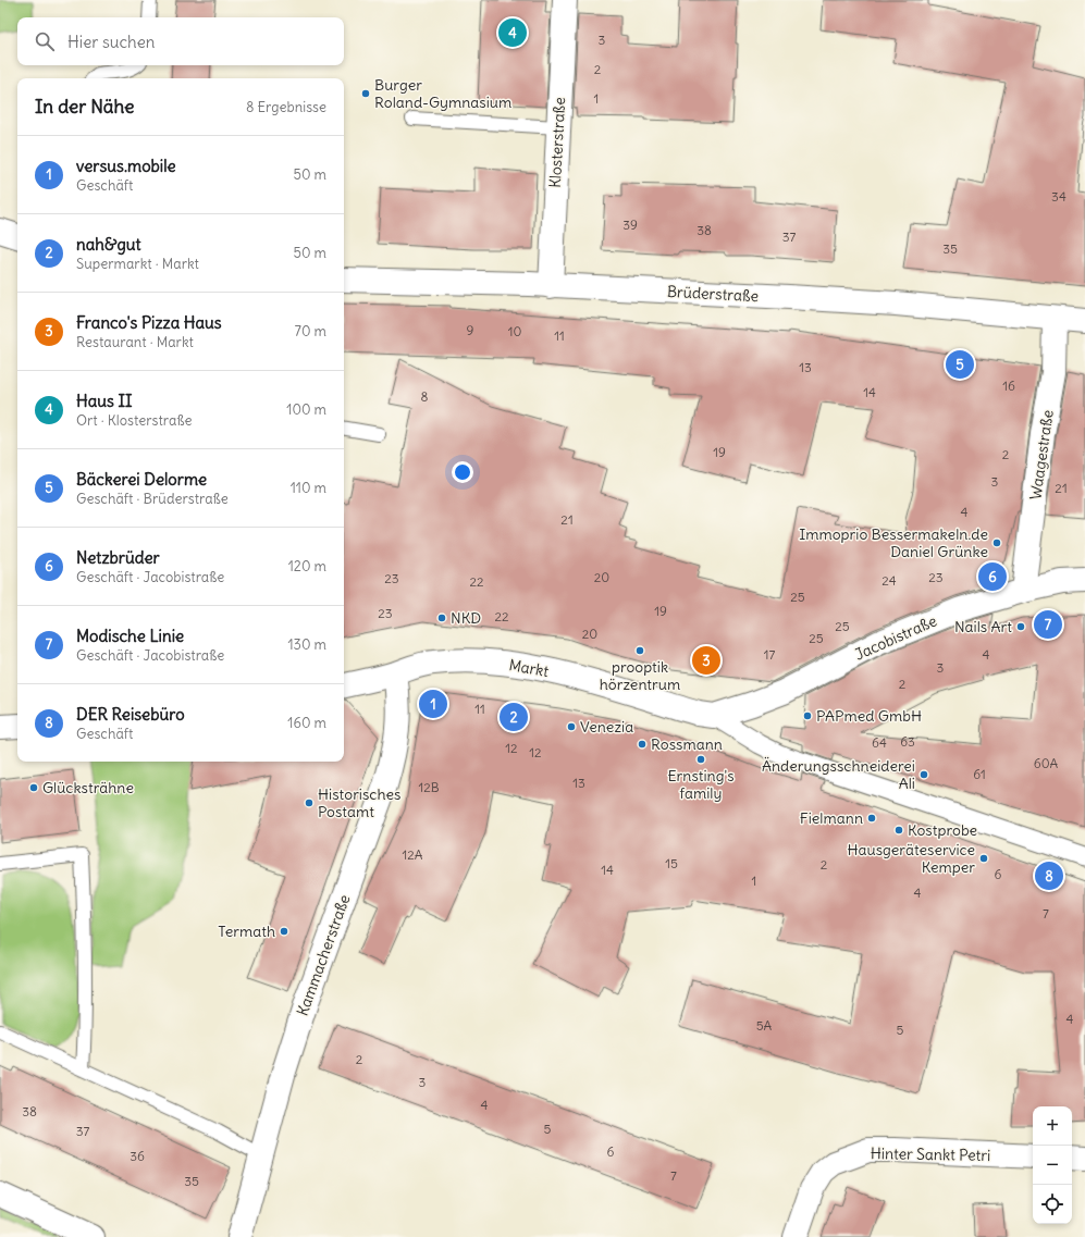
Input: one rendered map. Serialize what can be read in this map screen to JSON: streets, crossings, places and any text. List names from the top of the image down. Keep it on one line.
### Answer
{"streets":{"street":["Klosterstraße","Brüderstraße","Waagestraße","Jacobistraße","Markt","Kammacherstraße","Hinter Sankt Petri"]},"crossings":[["Klosterstraße","Brüderstraße"],["Brüderstraße","Waagestraße"],["Waagestraße","Jacobistraße"],["Jacobistraße","Markt"],["Markt","Kammacherstraße"]],"places":["Burger Roland-Gymnasium","Immoprio Bessermakeln.de Daniel Grünke","NKD","Nails Art","prooptik hörzentrum","PAPmed GmbH","Venezia","Rossmann","Ernsting's family","Änderungsschneiderei Ali","Glücksträhne","Historisches Postamt","Fielmann","Kostprobe","Hausgeräteservice Kemper","Termath"],"house_numbers":["3","2","1","34","39","38","37","35","9","10","11","13","16","14","8","19","2","3","21","4","21","20","23","23","24","22","25","19","23","22","25","20","25","17","4","3","2","11","63","64","12","12","60A","61","13","12B","12A","15","2","14","6","1","4","7","4","5A","5","2","3","4","38","5","37","6","36","7","35"],"page":{"pins":["4","5","6","7","3","1","2","8"],"search":"Hier suchen","heading":["In der Nähe","8 Ergebnisse"],"list":[{"mark":"1","name":"versus.mobile","note":"Geschäft","value":"50 m"},{"mark":"2","name":"nah&gut","note":"Supermarkt · Markt","value":"50 m"},{"mark":"3","name":"Franco's Pizza Haus","note":"Restaurant · Markt","value":"70 m"},{"mark":"4","name":"Haus II","note":"Ort · Klosterstraße","value":"100 m"},{"mark":"5","name":"Bäckerei Delorme","note":"Geschäft · Brüderstraße","value":"110 m"},{"mark":"6","name":"Netzbrüder","note":"Geschäft · Jacobistraße","value":"120 m"},{"mark":"7","name":"Modische Linie","note":"Geschäft · Jacobistraße","value":"130 m"},{"mark":"8","name":"DER Reisebüro","note":"Geschäft","value":"160 m"}],"map_buttons":["+","−"]}}
